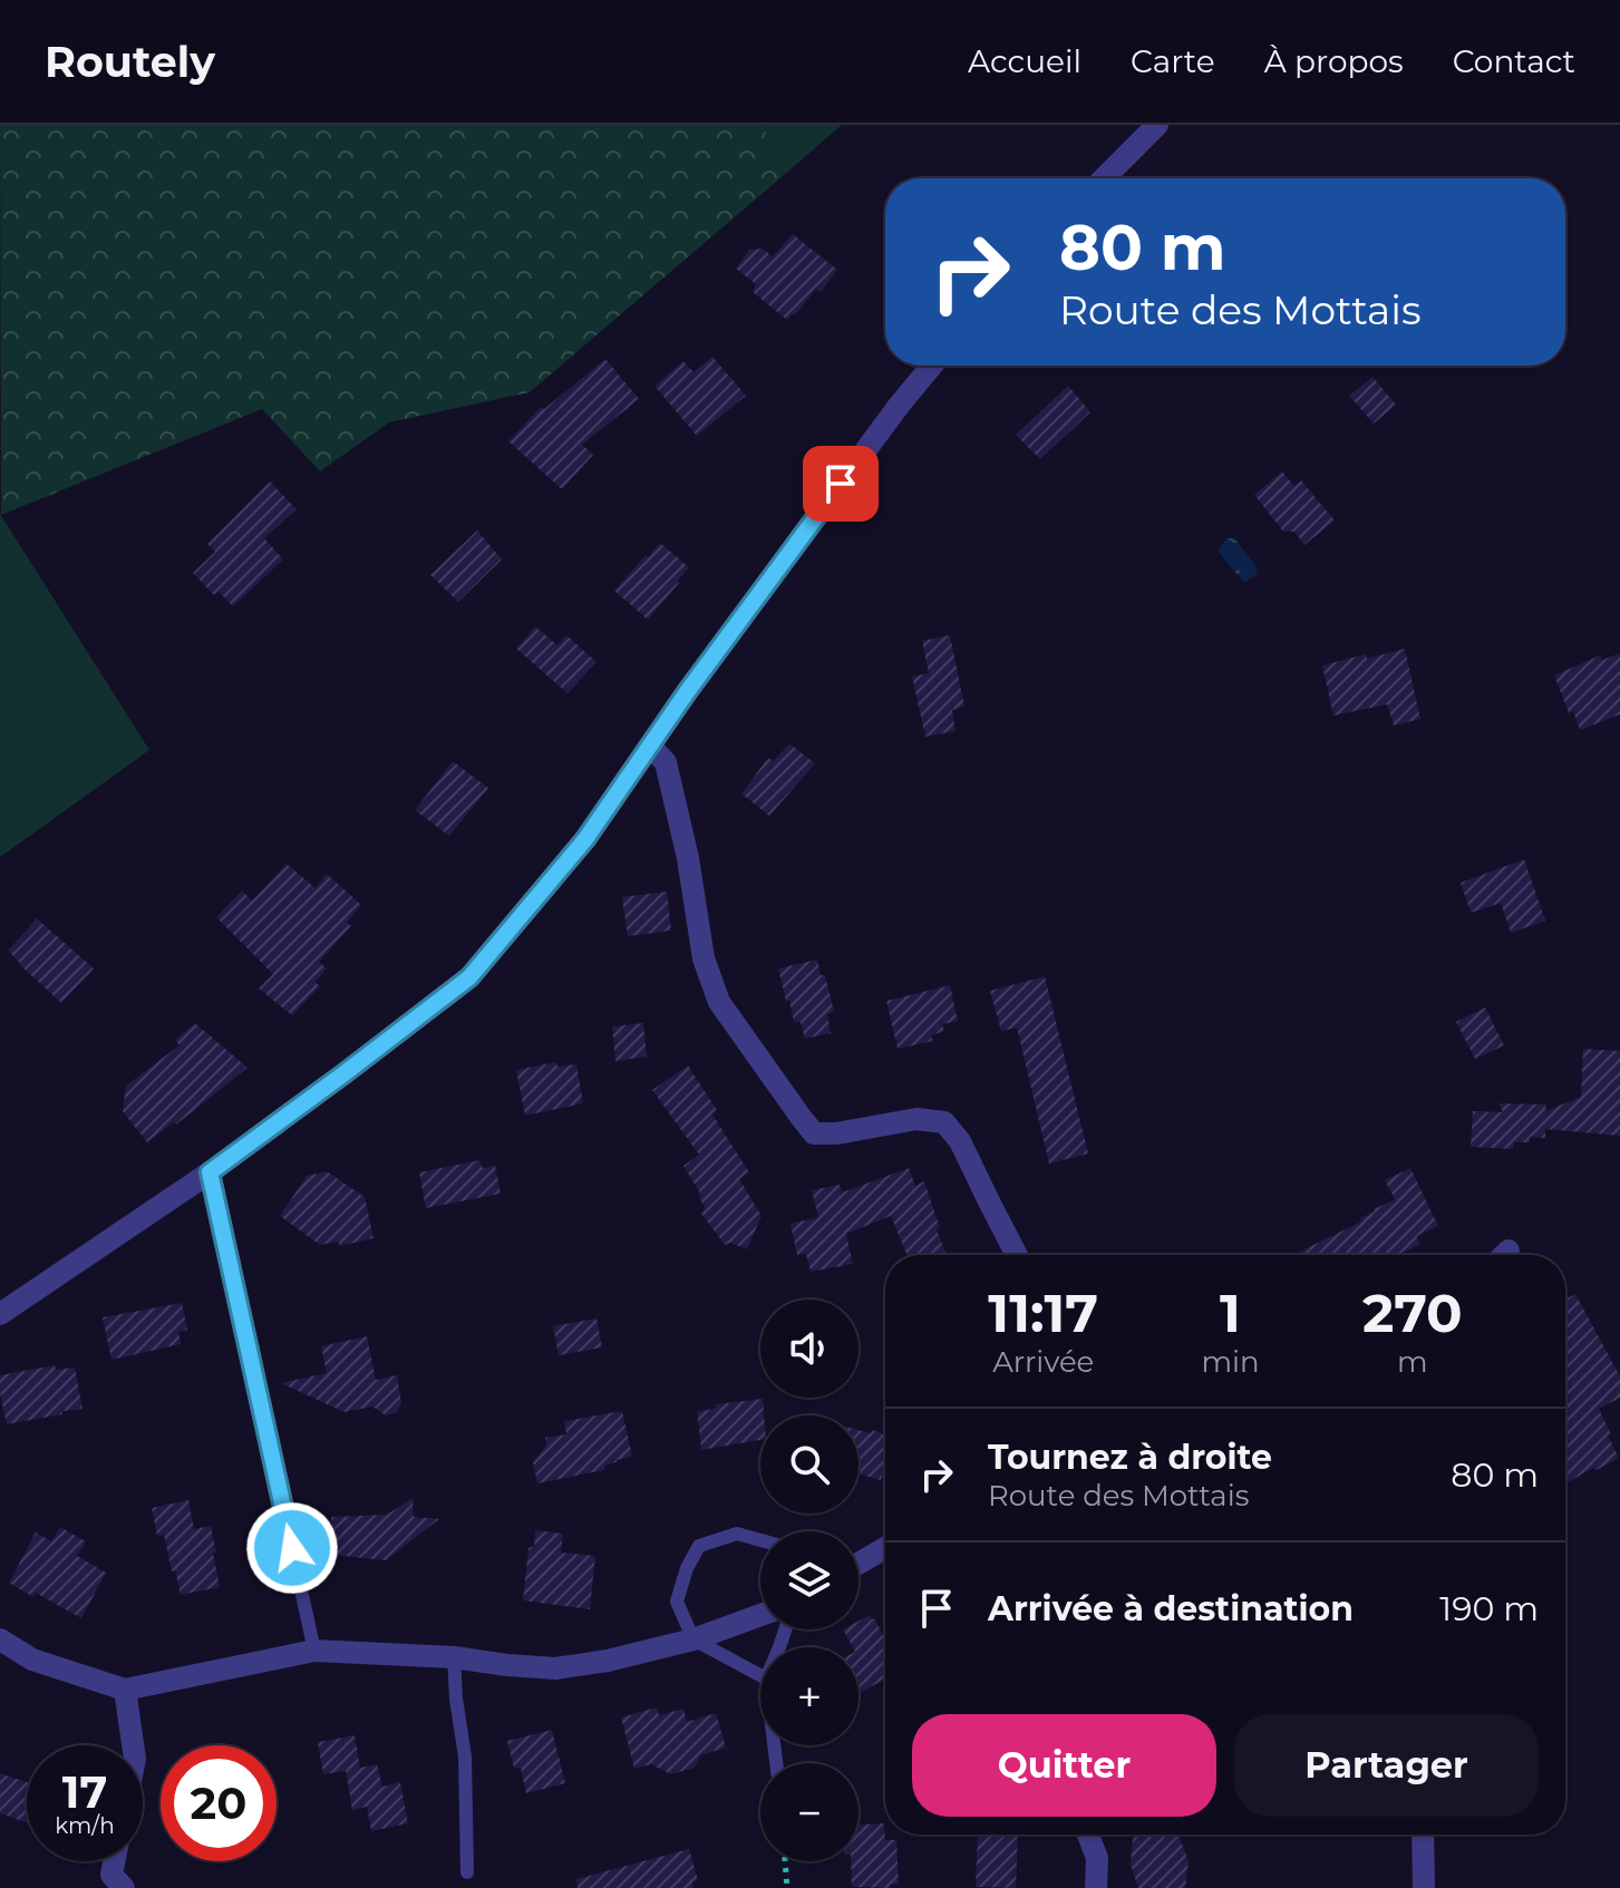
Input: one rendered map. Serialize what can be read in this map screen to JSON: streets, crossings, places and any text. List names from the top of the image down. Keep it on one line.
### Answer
{"page":{"header":"Routely","nav":["Accueil","Carte","À propos","Contact"],"turn":["80 m","Route des Mottais"],"eta":["11:17","Arrivée","1","min","270","m"],"map_buttons":["+","−"],"list":[{"name":"Tournez à droite","note":"Route des Mottais","value":"80 m"},{"name":"Arrivée à destination","value":"190 m"}],"buttons":["Quitter","Partager"],"speed":"17 km/h","limit":"20"}}
